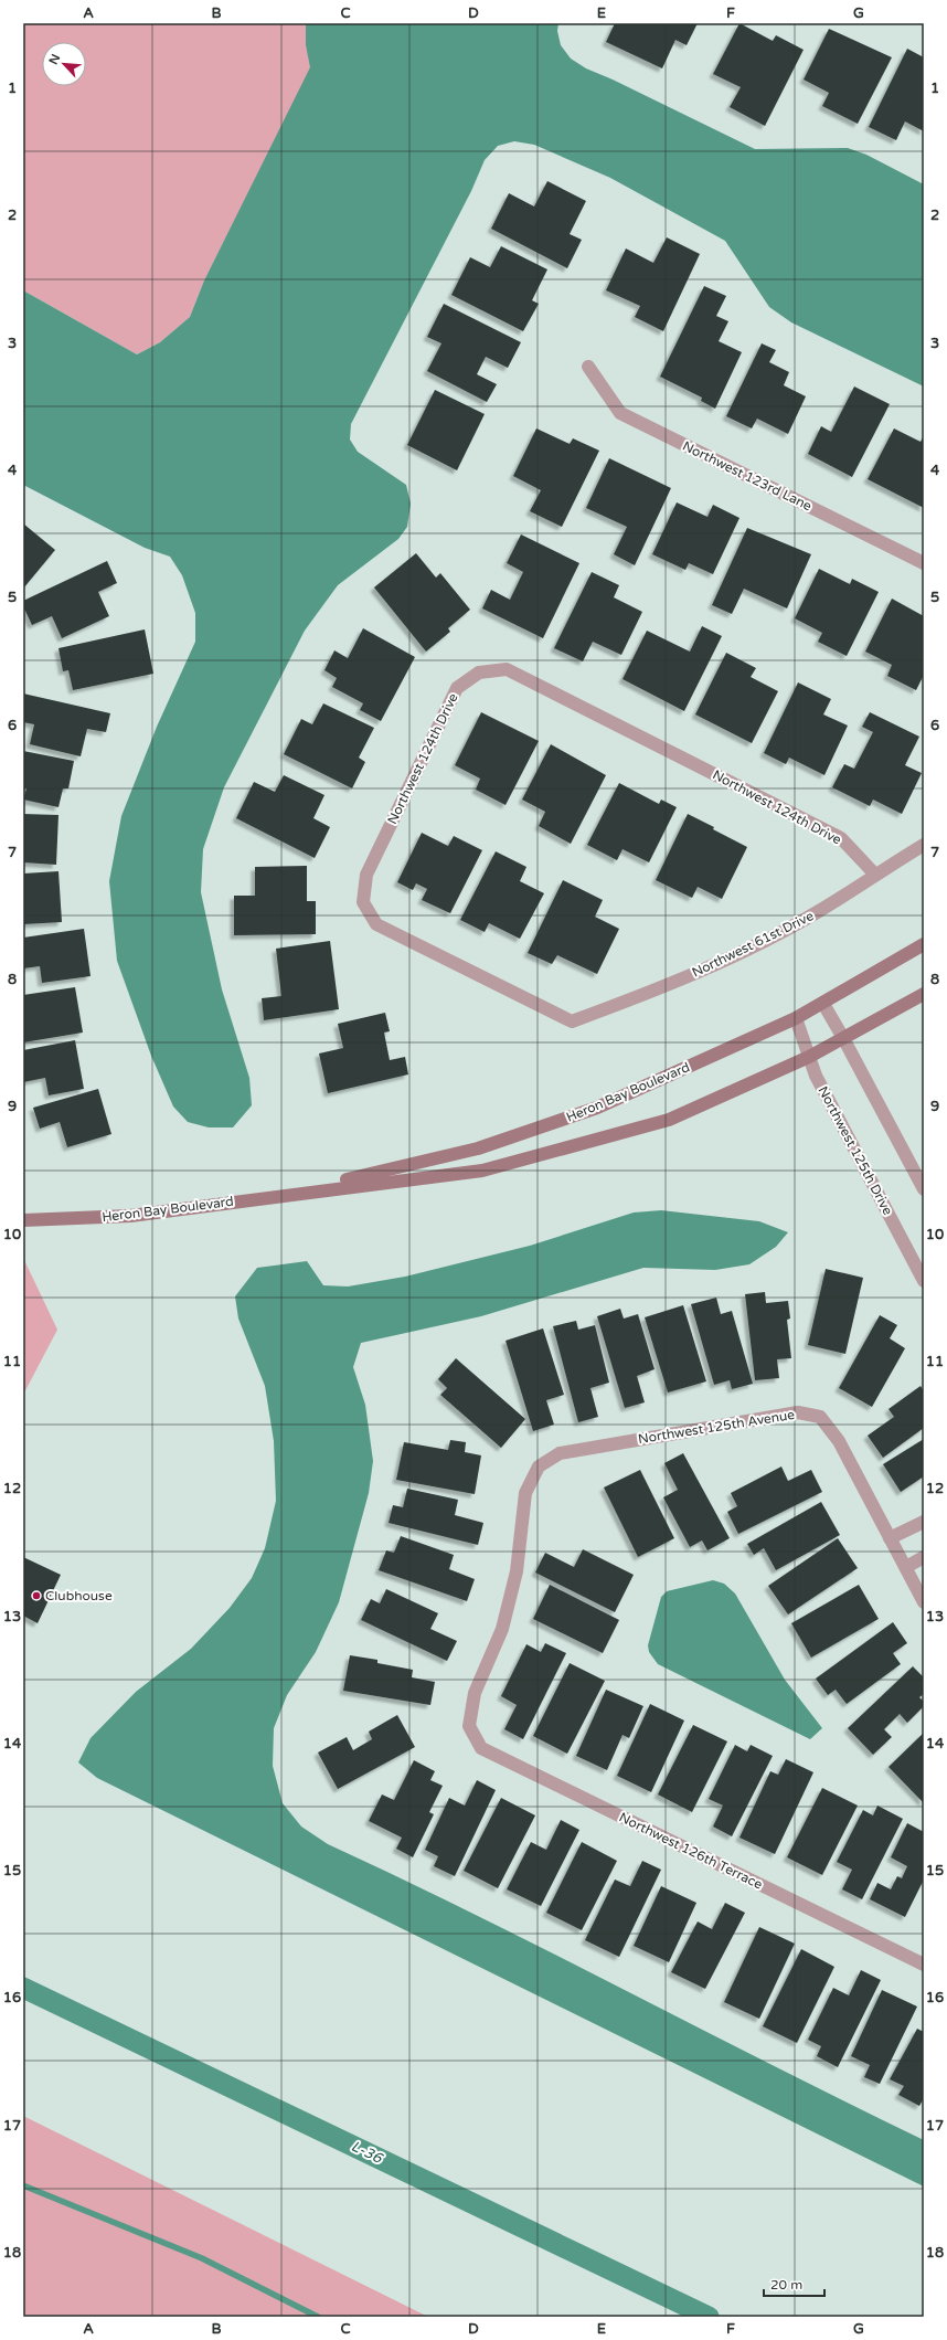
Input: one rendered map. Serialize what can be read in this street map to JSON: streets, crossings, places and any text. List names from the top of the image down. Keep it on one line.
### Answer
{"streets":{"street":["Northwest 123rd Lane","Northwest 124th Drive","Northwest 61st Drive","Heron Bay Boulevard","Northwest 125th Drive","Northwest 125th Avenue","Northwest 126th Terrace"]},"crossings":[["Northwest 124th Drive","Northwest 61st Drive"],["Heron Bay Boulevard","Northwest 125th Drive"],["Northwest 125th Avenue","Northwest 126th Terrace"]],"water":["L-36"],"places":["Clubhouse"],"scale_bar":"20 m","north":"top left","grid":{"columns":["A","B","C","D","E","F","G"],"rows":["1","2","3","4","5","6","7","8","9","10","11","12","13","14","15","16","17","18"]}}
